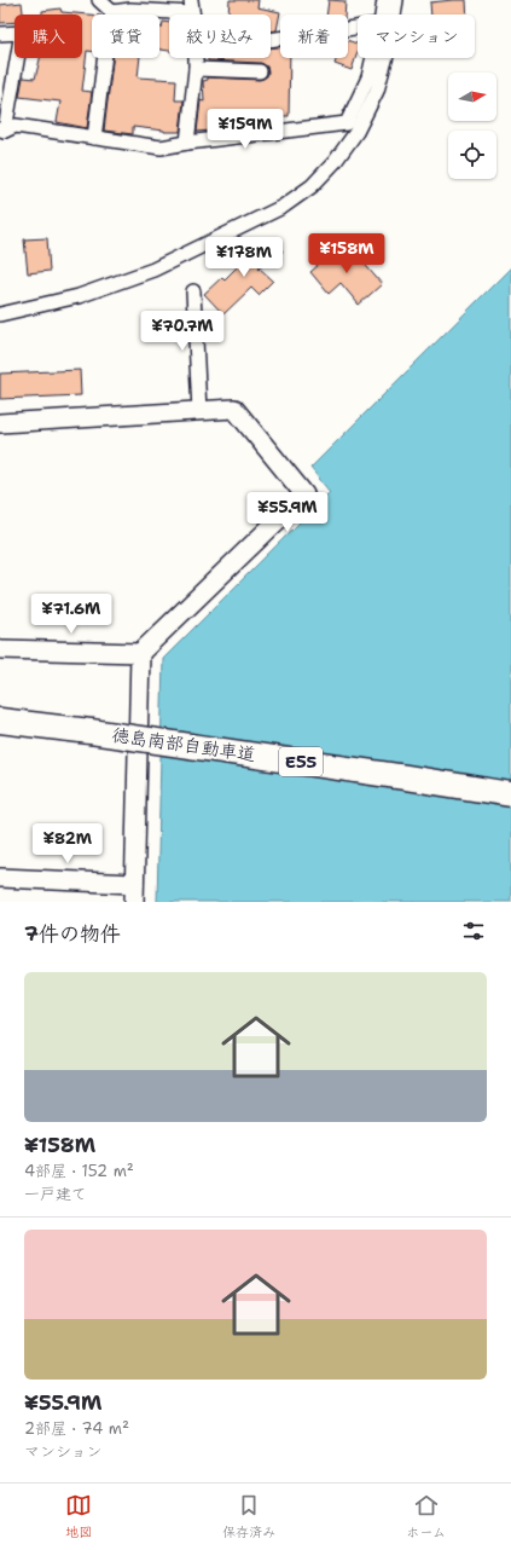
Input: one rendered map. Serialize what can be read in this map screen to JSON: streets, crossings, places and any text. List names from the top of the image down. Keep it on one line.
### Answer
{"streets":{"highway":["徳島南部自動車道","E55"]},"north":"right","page":{"chip":["購入","賃貸","絞り込み","新着","マンション"],"price":["¥159M","¥158M","¥178M","¥70.7M","¥55.9M","¥71.6M","¥82M"],"heading":"7件の物件","list":[{"name":"¥158M","note":"4部屋 · 152 m² · 一戸建て"},{"name":"¥55.9M","note":"2部屋 · 74 m² · マンション"}],"tabs":["地図","保存済み","ホーム"]}}
